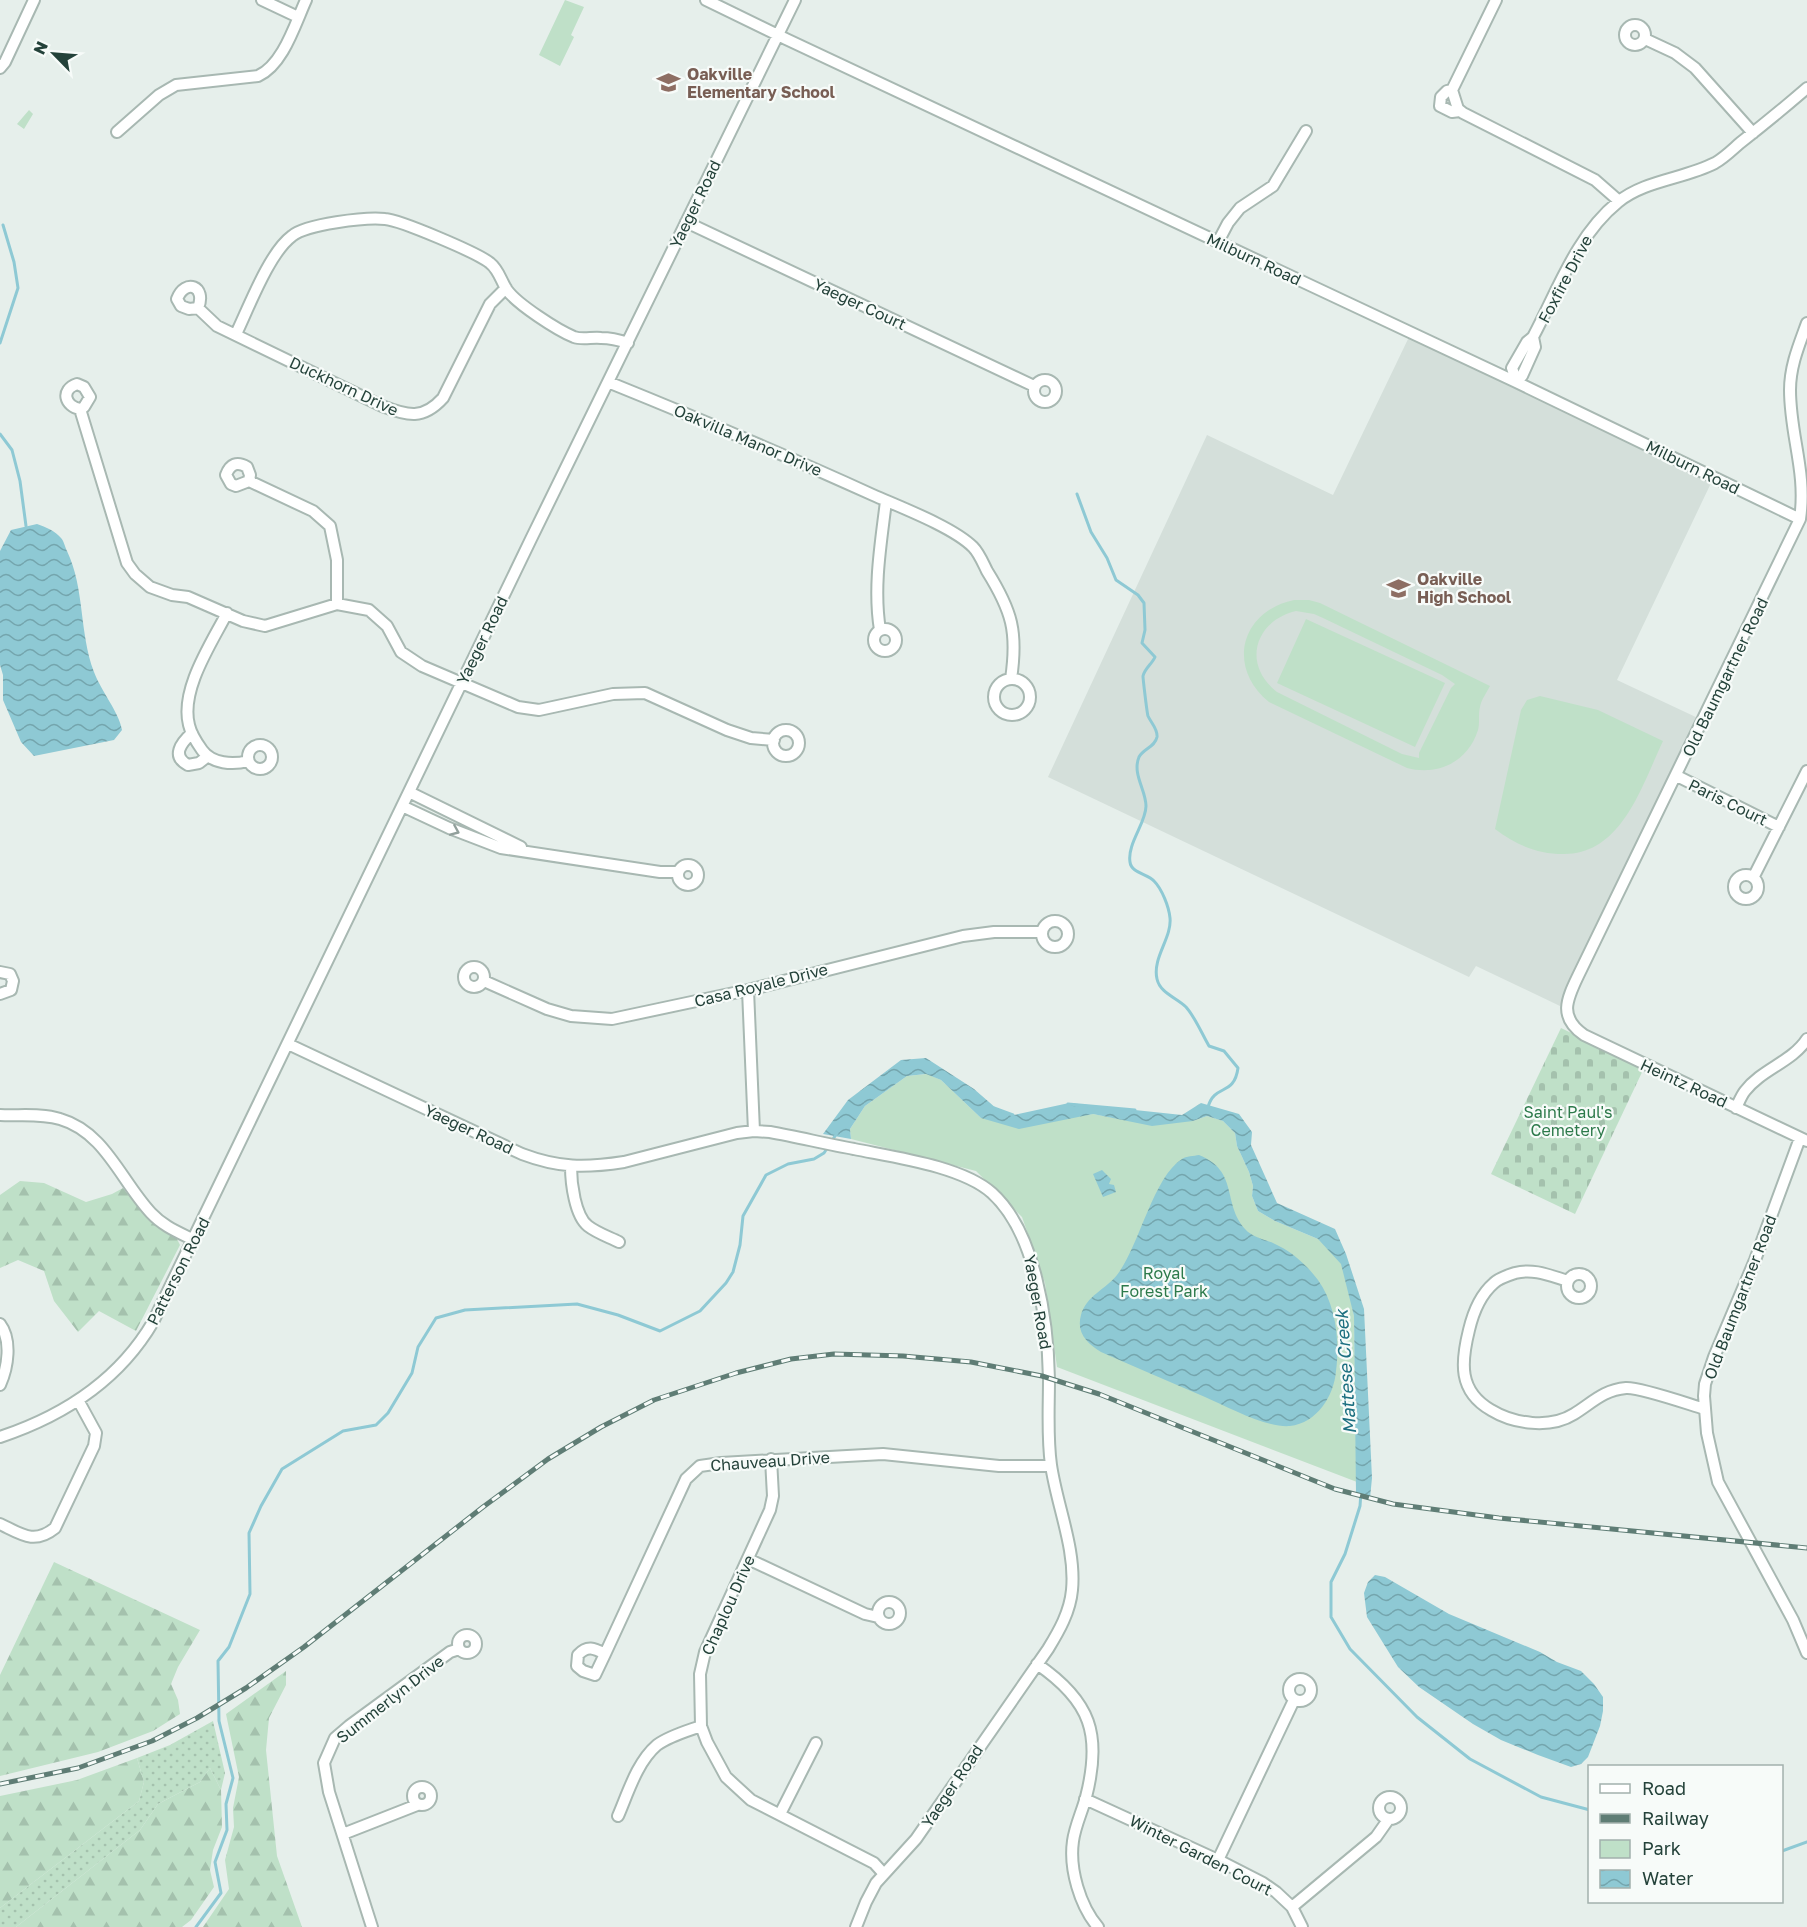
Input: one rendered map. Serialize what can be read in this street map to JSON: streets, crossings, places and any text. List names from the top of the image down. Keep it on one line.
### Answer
{"streets":{"street":["Yaeger Road","Milburn Road","Foxfire Drive","Yaeger Court","Duckhorn Drive","Oakvilla Manor Drive","Old Baumgartner Road","Paris Court","Casa Royale Drive","Heintz Road","Patterson Road","Chauveau Drive","Chaplou Drive","Summerlyn Drive","Winter Garden Court"]},"crossings":[["Yaeger Road","Milburn Road"],["Yaeger Road","Yaeger Court"],["Yaeger Road","Oakvilla Manor Drive"],["Yaeger Road","Patterson Road"],["Yaeger Road","Chauveau Drive"],["Yaeger Road","Chaplou Drive"],["Milburn Road","Foxfire Drive"],["Milburn Road","Old Baumgartner Road"],["Old Baumgartner Road","Paris Court"],["Old Baumgartner Road","Heintz Road"],["Chauveau Drive","Chaplou Drive"]],"water":["Mattese Creek"],"parks":["Saint Paul's Cemetery","Royal Forest Park"],"places":{"school or university":["Oakville Elementary School","Oakville High School"]},"legend":["Road","Railway","Park","Water"],"north":"top left"}
